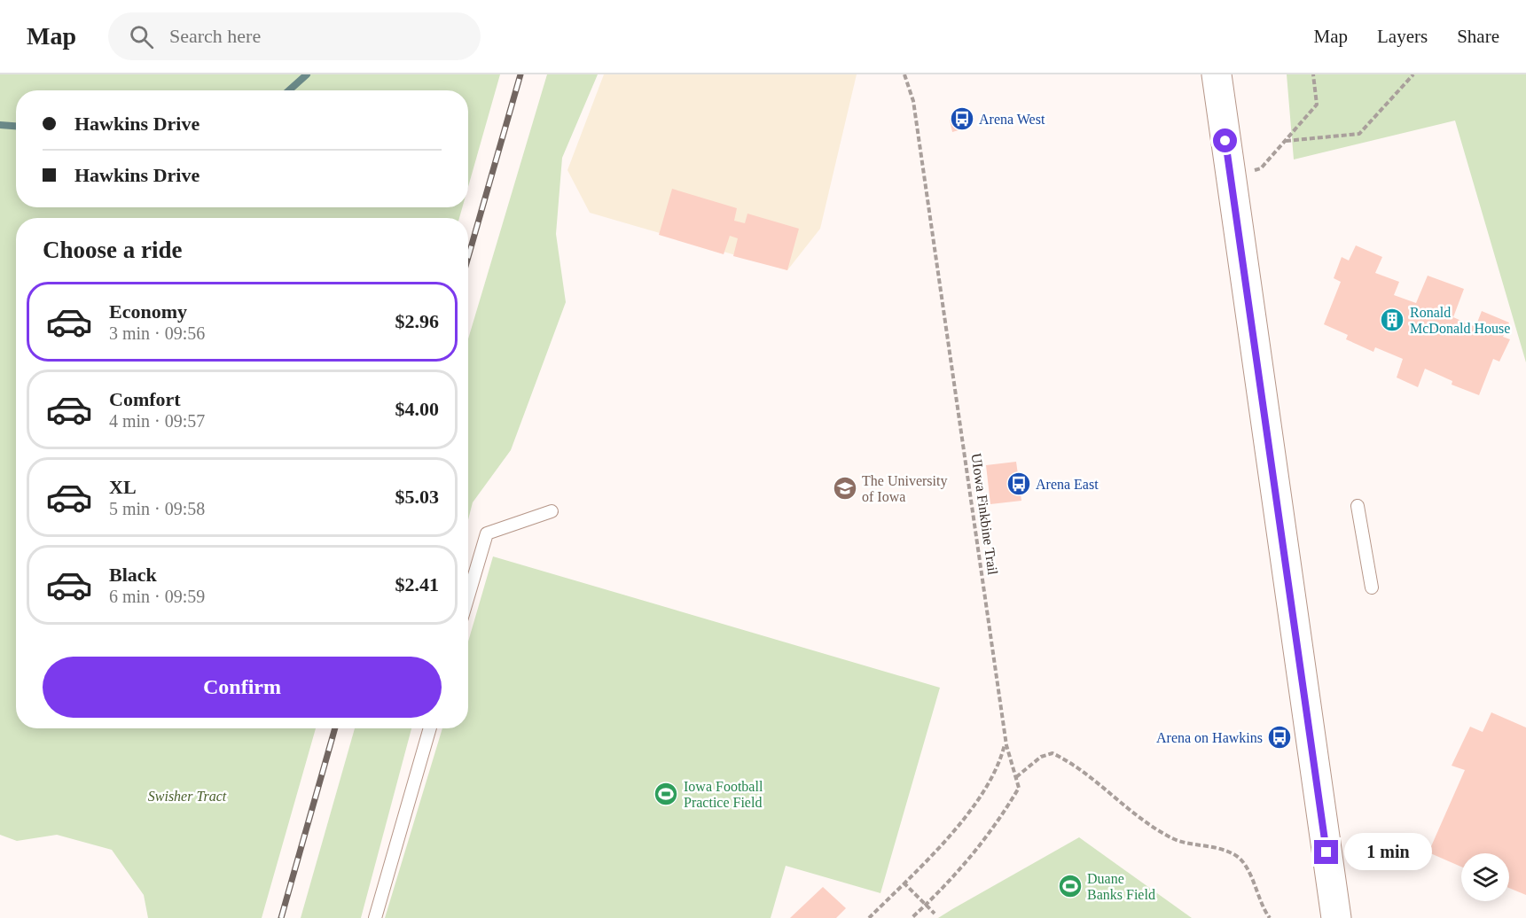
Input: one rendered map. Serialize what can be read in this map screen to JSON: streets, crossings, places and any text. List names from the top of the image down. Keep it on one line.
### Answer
{"streets":{"path":["UIowa Finkbine Trail"]},"parks":["Swisher Tract"],"places":{"bus stop":["Arena West","Arena East","Arena on Hawkins"],"building":["Ronald McDonald House"],"school or university":["The University of Iowa"],"sports":["Iowa Football Practice Field","Duane Banks Field"]},"page":{"header":"Map","search":"Search here","nav":["Map","Layers","Share"],"banner":["Hawkins Drive","Hawkins Drive"],"heading":"Choose a ride","list":[{"name":"Economy","note":"3 min · 09:56","value":"$2.96"},{"name":"Comfort","note":"4 min · 09:57","value":"$4.00"},{"name":"XL","note":"5 min · 09:58","value":"$5.03"},{"name":"Black","note":"6 min · 09:59","value":"$2.41"}],"buttons":"Confirm","bubble":"1 min"}}
